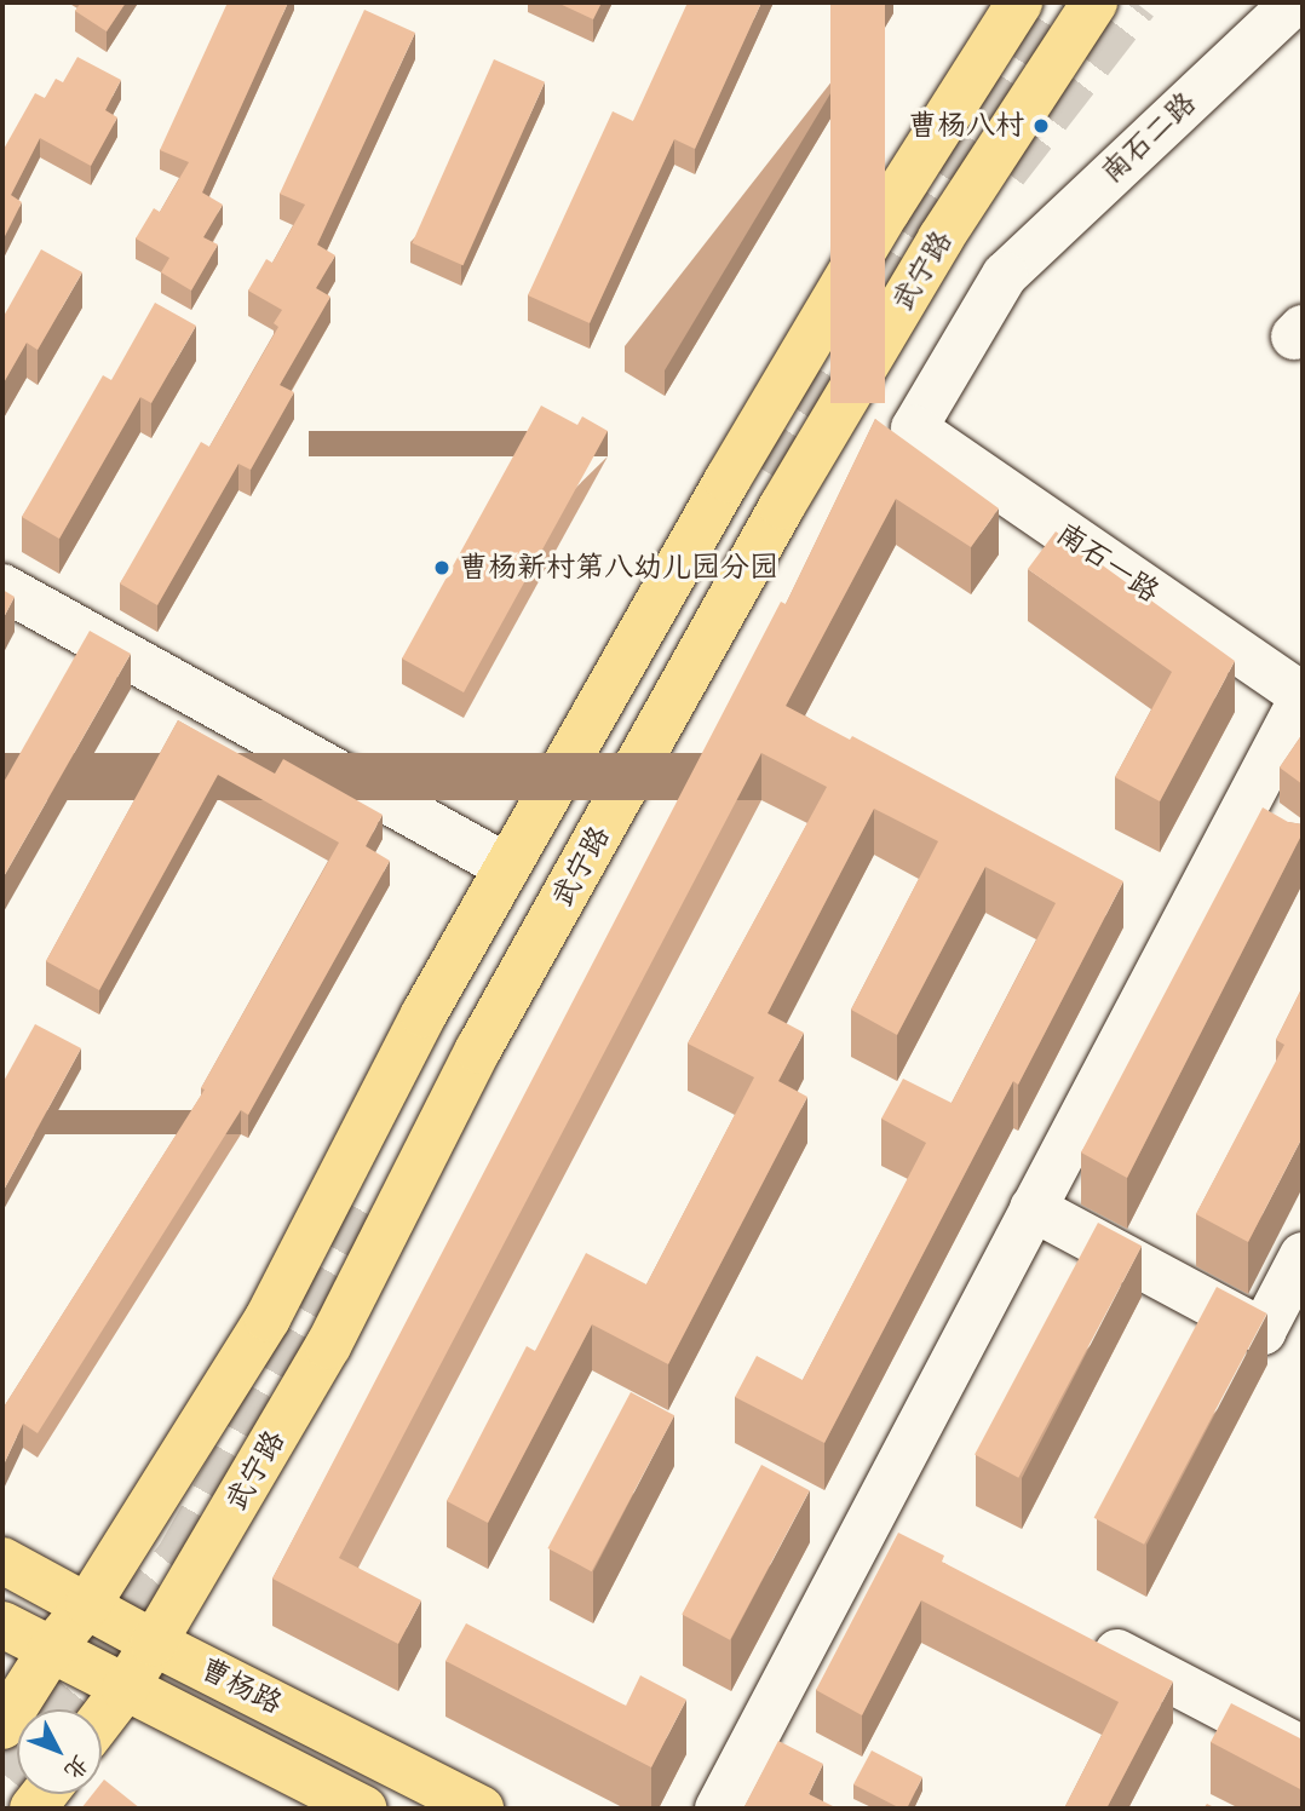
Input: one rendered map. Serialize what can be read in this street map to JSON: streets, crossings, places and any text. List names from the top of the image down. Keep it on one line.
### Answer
{"streets":{"main road":["武宁路","曹杨路"],"street":["南石二路","南石一路"]},"crossings":[["南石二路","南石一路"],["武宁路","曹杨路"]],"places":["曹杨八村","曹杨新村第八幼儿园分园"],"north":"bottom right"}
